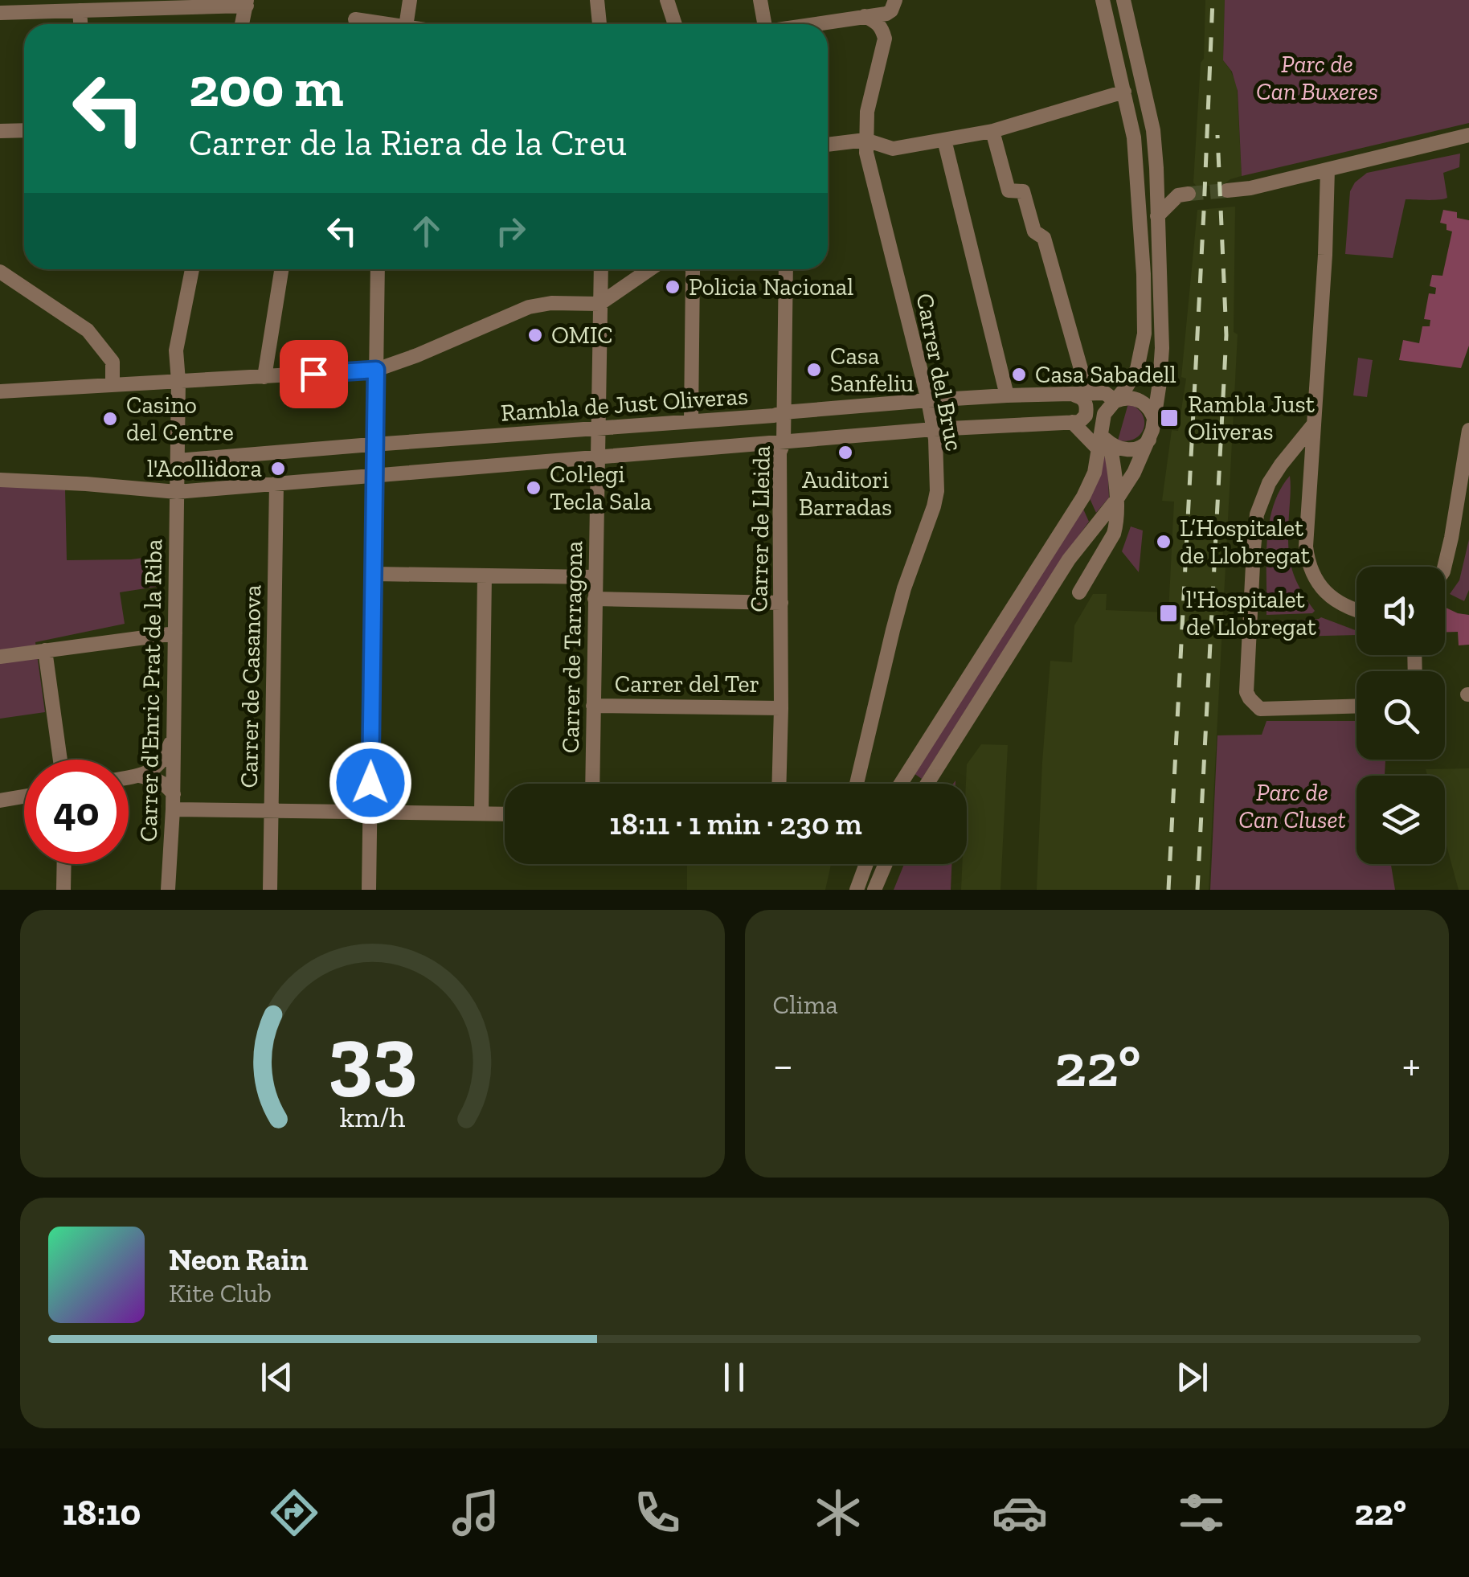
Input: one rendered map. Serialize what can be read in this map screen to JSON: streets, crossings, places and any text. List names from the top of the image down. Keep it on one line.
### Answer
{"streets":{"street":["Carrer del Bruc","Rambla de Just Oliveras","Carrer de Lleida","Carrer de Tarragona","Carrer del Ter","Carrer de Casanova","Carrer d'Enric Prat de la Riba"]},"crossings":[["Carrer del Bruc","Rambla de Just Oliveras"],["Rambla de Just Oliveras","Carrer de Lleida"],["Rambla de Just Oliveras","Carrer de Tarragona"],["Rambla de Just Oliveras","Carrer de Casanova"],["Rambla de Just Oliveras","Carrer d'Enric Prat de la Riba"],["Carrer de Lleida","Carrer del Ter"],["Carrer de Tarragona","Carrer del Ter"]],"parks":["Parc de Can Buxeres","Parc de Can Cluset"],"places":{"other":["Policia Nacional","OMIC","Casa Sanfeliu","Casa Sabadell","Casino del Centre","Auditori Barradas","l'Acollidora","Col·legi Tecla Sala","L’Hospitalet de Llobregat"],"transit":["Rambla Just Oliveras","l'Hospitalet de Llobregat"]},"page":{"turn":["200 m","Carrer de la Riera de la Creu"],"limit":"40","trip":"18:11 · 1 min · 230 m","tile":"Clima","heat":["−","22°","+"],"song":["Neon Rain","Kite Club"],"tabs":["18:10","22°"],"gauge":["33","km/h"]}}
